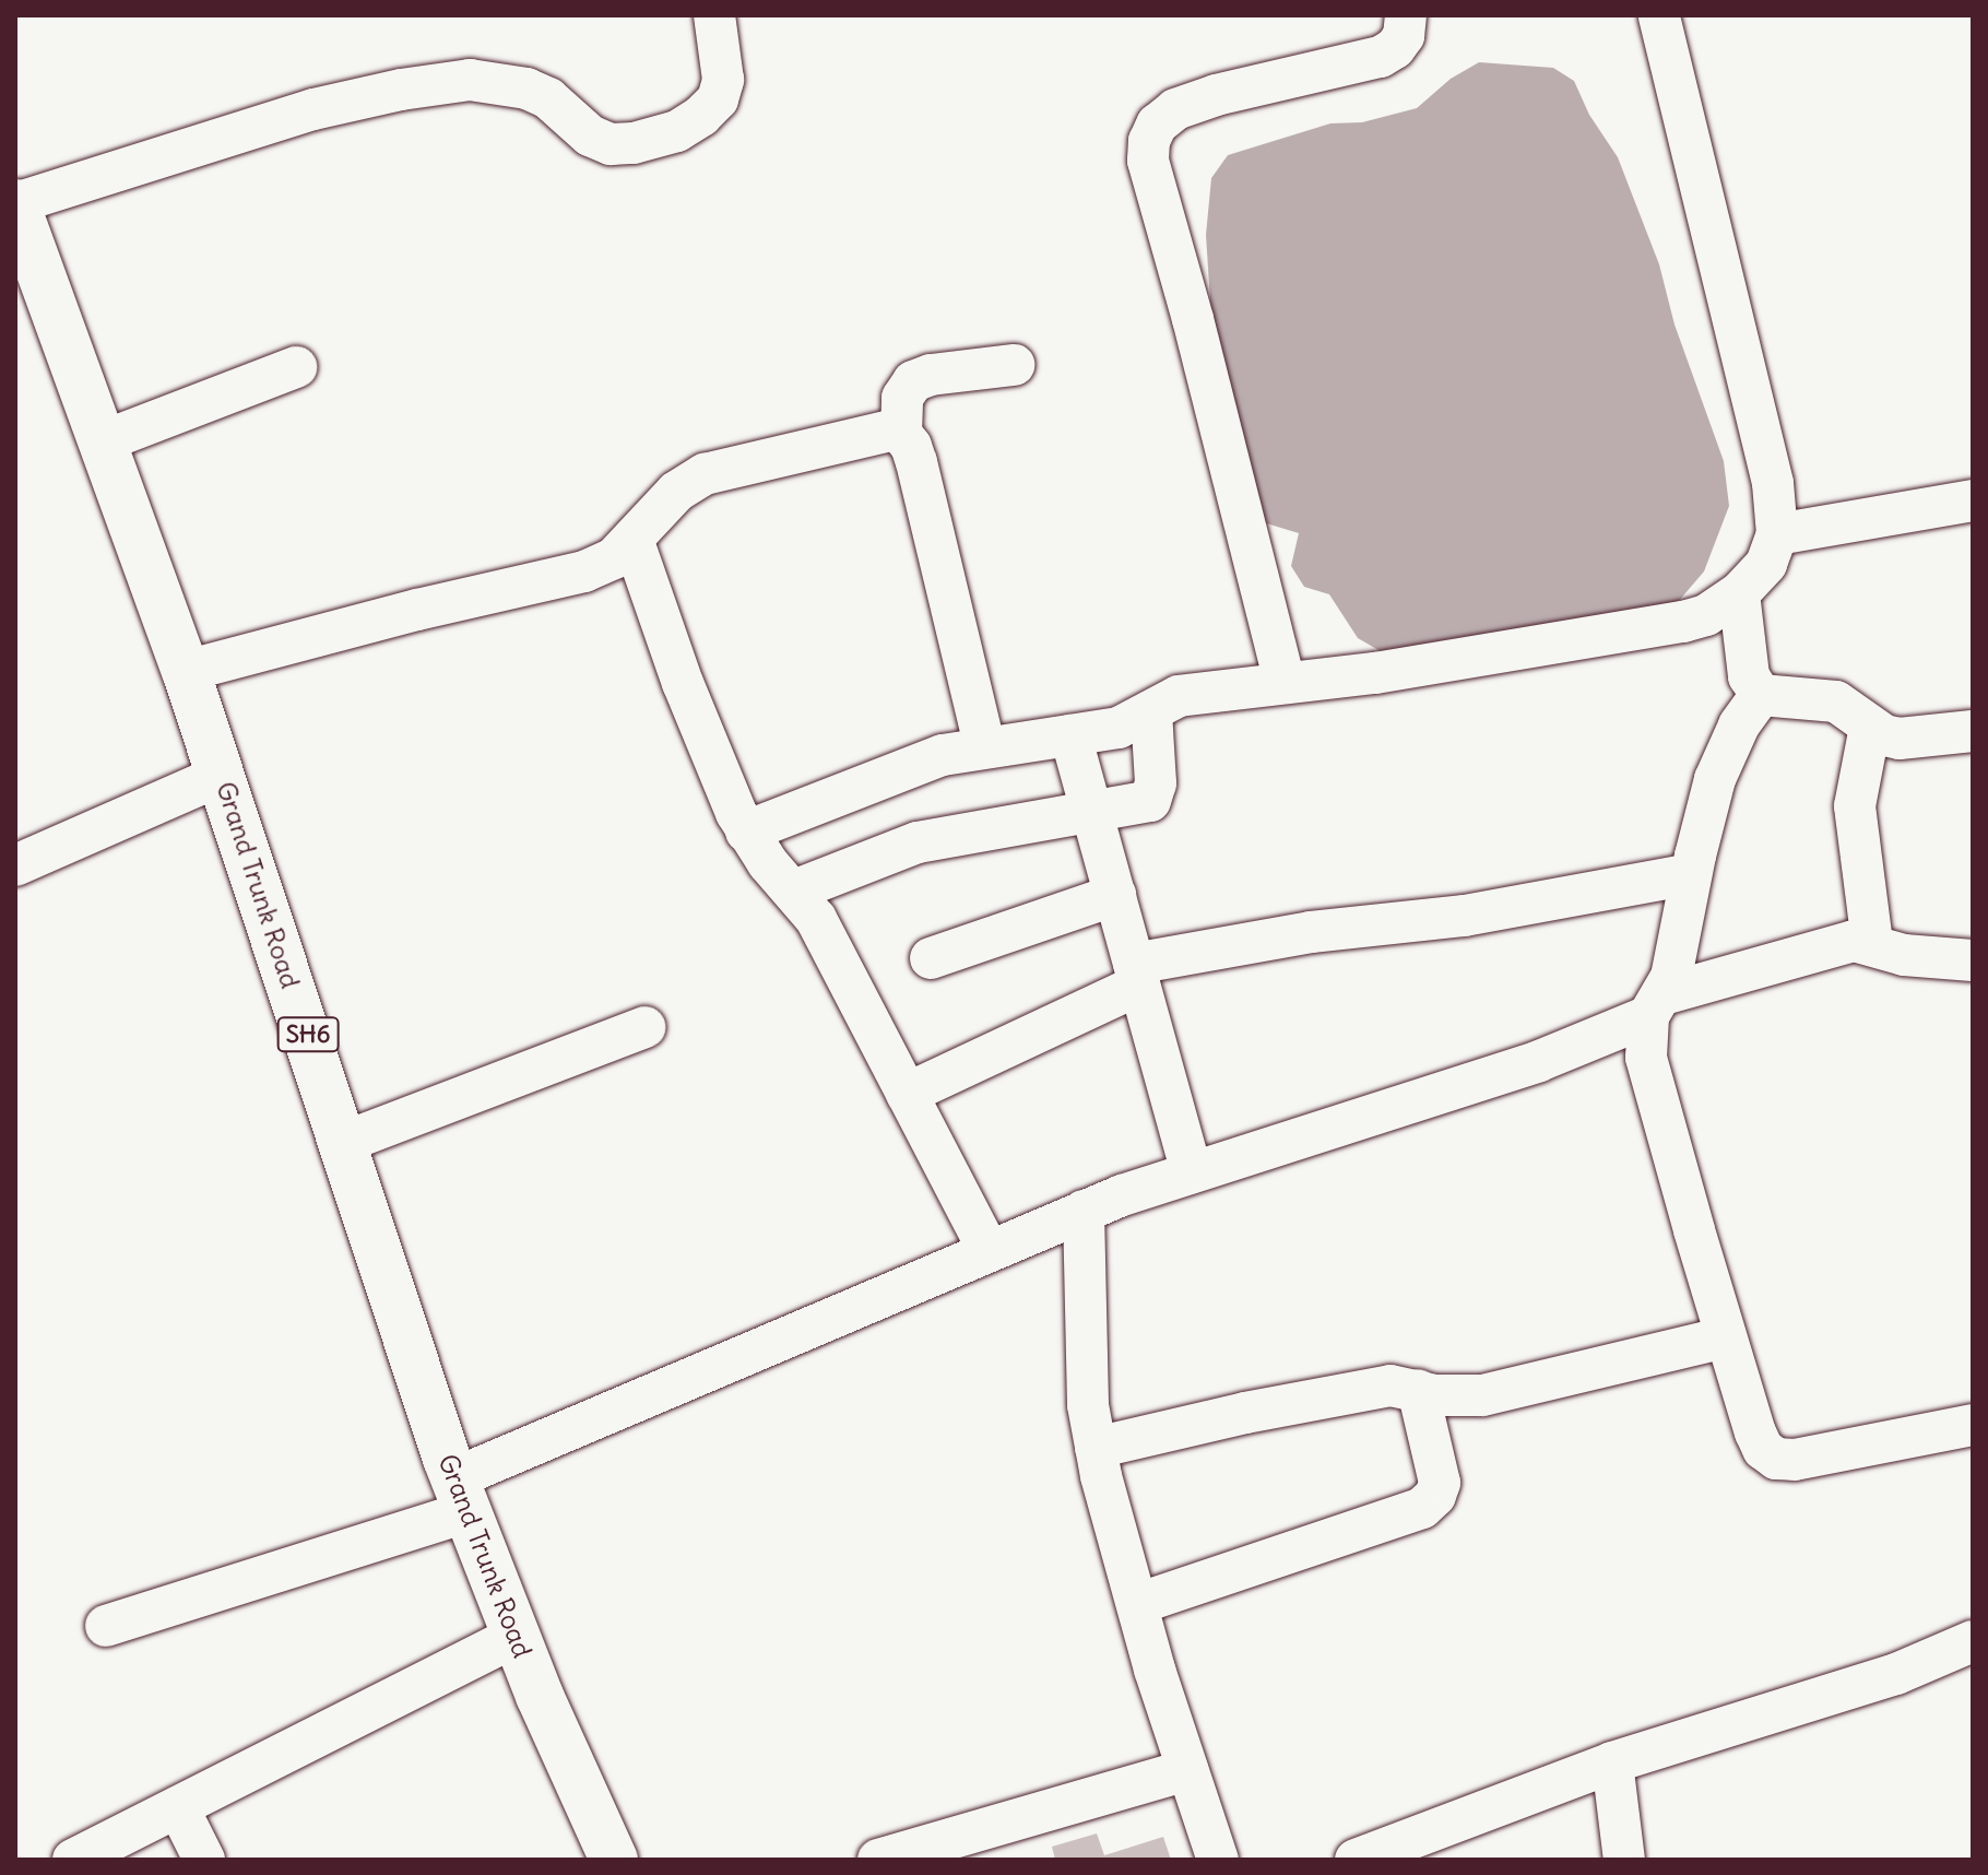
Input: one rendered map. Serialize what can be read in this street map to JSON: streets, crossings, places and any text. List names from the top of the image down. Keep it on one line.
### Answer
{"streets":{"main road":["Grand Trunk Road","SH6"]}}
